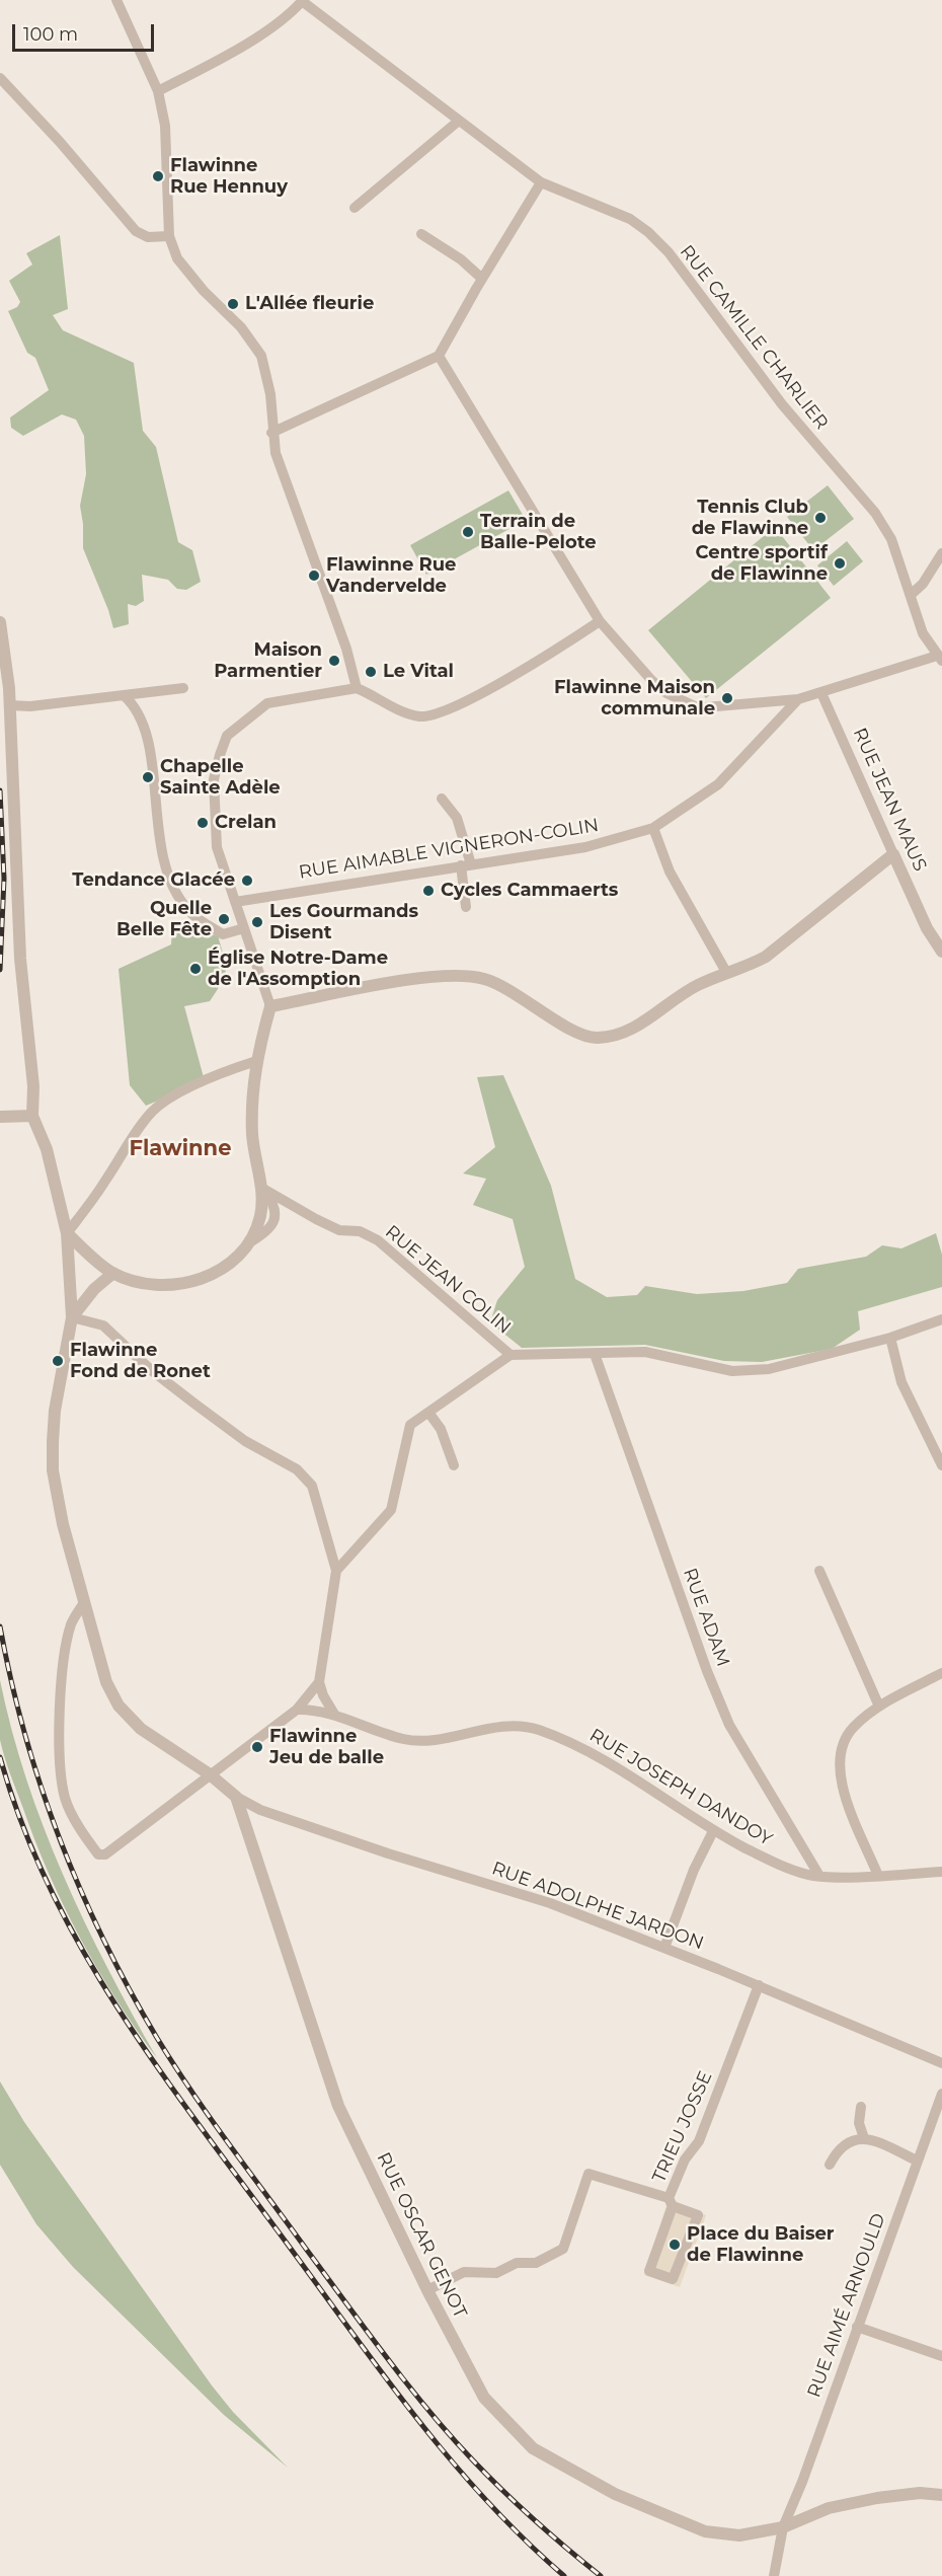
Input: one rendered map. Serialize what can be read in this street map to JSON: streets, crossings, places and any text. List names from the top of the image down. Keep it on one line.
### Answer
{"streets":{"street":["RUE CAMILLE CHARLIER","RUE JEAN MAUS","RUE AIMABLE VIGNERON-COLIN","RUE JEAN COLIN","RUE ADAM","RUE JOSEPH DANDOY","RUE ADOLPHE JARDON","TRIEU JOSSE","RUE OSCAR GENOT","RUE AIMÉ ARNOULD"]},"crossings":[["RUE ADAM","RUE JOSEPH DANDOY"],["RUE ADOLPHE JARDON","TRIEU JOSSE"],["RUE ADOLPHE JARDON","RUE OSCAR GENOT"],["TRIEU JOSSE","RUE OSCAR GENOT"],["RUE OSCAR GENOT","RUE AIMÉ ARNOULD"]],"districts":["Flawinne"],"places":["Flawinne Rue Hennuy","L'Allée fleurie","Tennis Club de Flawinne","Terrain de Balle-Pelote","Centre sportif de Flawinne","Flawinne Rue Vandervelde","Maison Parmentier","Le Vital","Flawinne Maison communale","Chapelle Sainte Adèle","Crelan","Tendance Glacée","Cycles Cammaerts","Quelle Belle Fête","Les Gourmands Disent","Église Notre-Dame de l'Assomption","Flawinne Fond de Ronet","Flawinne Jeu de balle","Place du Baiser de Flawinne"],"scale_bar":"100 m"}
